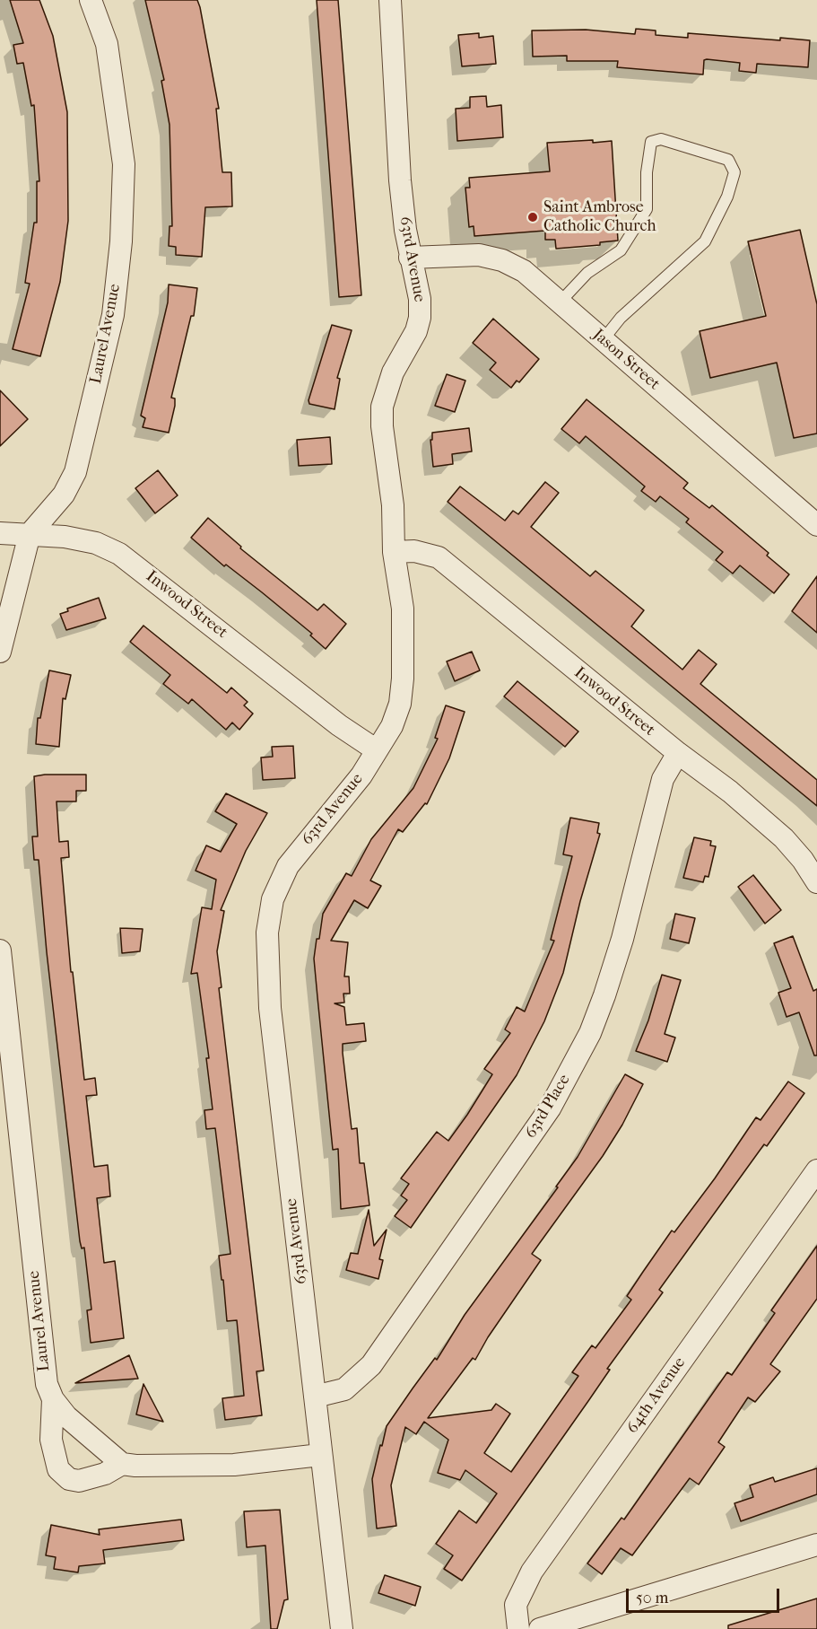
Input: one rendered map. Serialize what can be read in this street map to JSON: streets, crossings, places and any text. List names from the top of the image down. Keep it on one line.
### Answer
{"streets":{"street":["63rd Avenue","Laurel Avenue","Jason Street","Inwood Street","63rd Place","64th Avenue"]},"crossings":[["63rd Avenue","Jason Street"],["63rd Avenue","Inwood Street"],["63rd Avenue","63rd Place"],["Laurel Avenue","Inwood Street"],["Inwood Street","63rd Place"]],"places":["Saint Ambrose Catholic Church"],"scale_bar":"50 m"}
